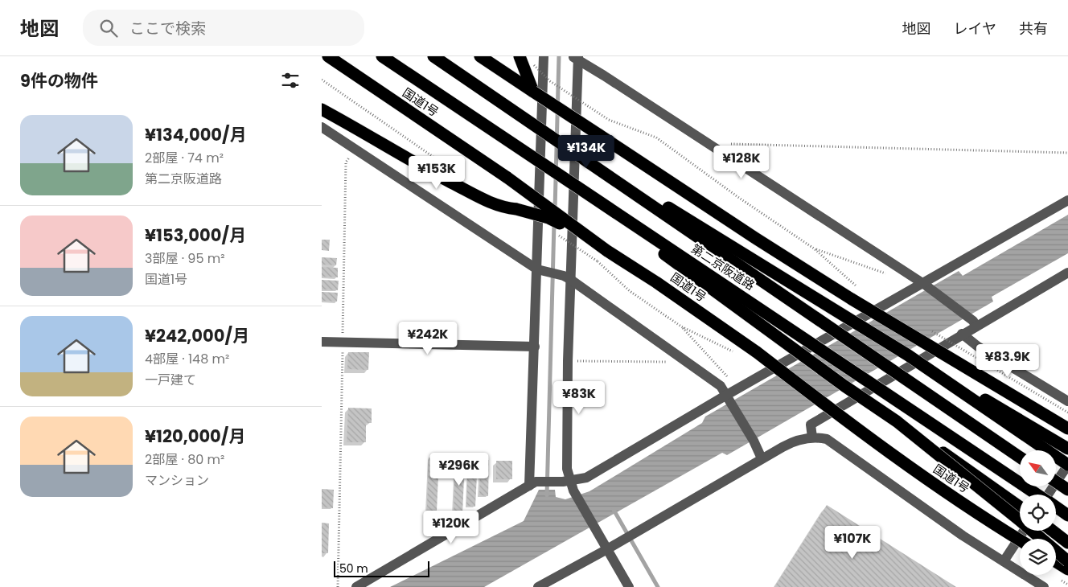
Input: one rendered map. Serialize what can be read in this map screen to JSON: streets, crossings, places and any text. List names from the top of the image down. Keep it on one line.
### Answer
{"streets":{"highway":["国道1号","第二京阪道路"]},"scale_bar":"50 m","north":"top left","page":{"header":"地図","search":"ここで検索","nav":["地図","レイヤ","共有"],"heading":"9件の物件","list":[{"name":"¥134,000/月","note":"2部屋 · 74 m² · 第二京阪道路"},{"name":"¥153,000/月","note":"3部屋 · 95 m² · 国道1号"},{"name":"¥242,000/月","note":"4部屋 · 148 m² · 一戸建て"},{"name":"¥120,000/月","note":"2部屋 · 80 m² · マンション"}],"price":["¥134K","¥128K","¥153K","¥242K","¥83.9K","¥83K","¥296K","¥120K","¥107K"],"scale":"50 m"}}
